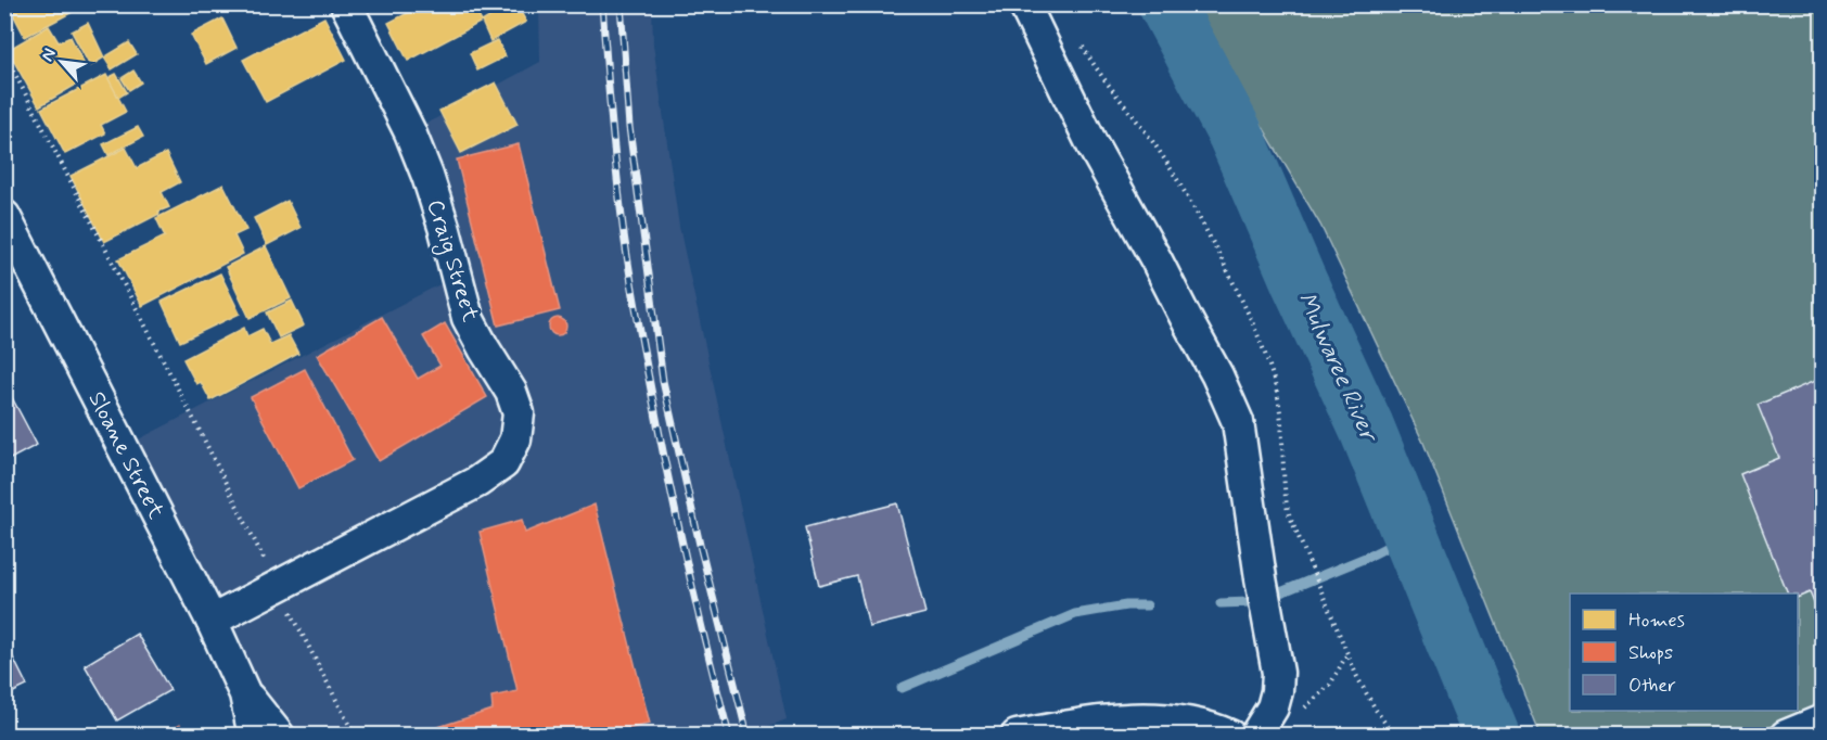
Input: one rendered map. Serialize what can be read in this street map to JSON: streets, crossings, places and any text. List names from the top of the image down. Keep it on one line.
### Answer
{"streets":{"street":["Craig Street","Sloane Street"]},"crossings":[["Craig Street","Sloane Street"]],"water":["Mulwaree River"],"legend":["Homes","Shops","Other"],"north":"top left"}
